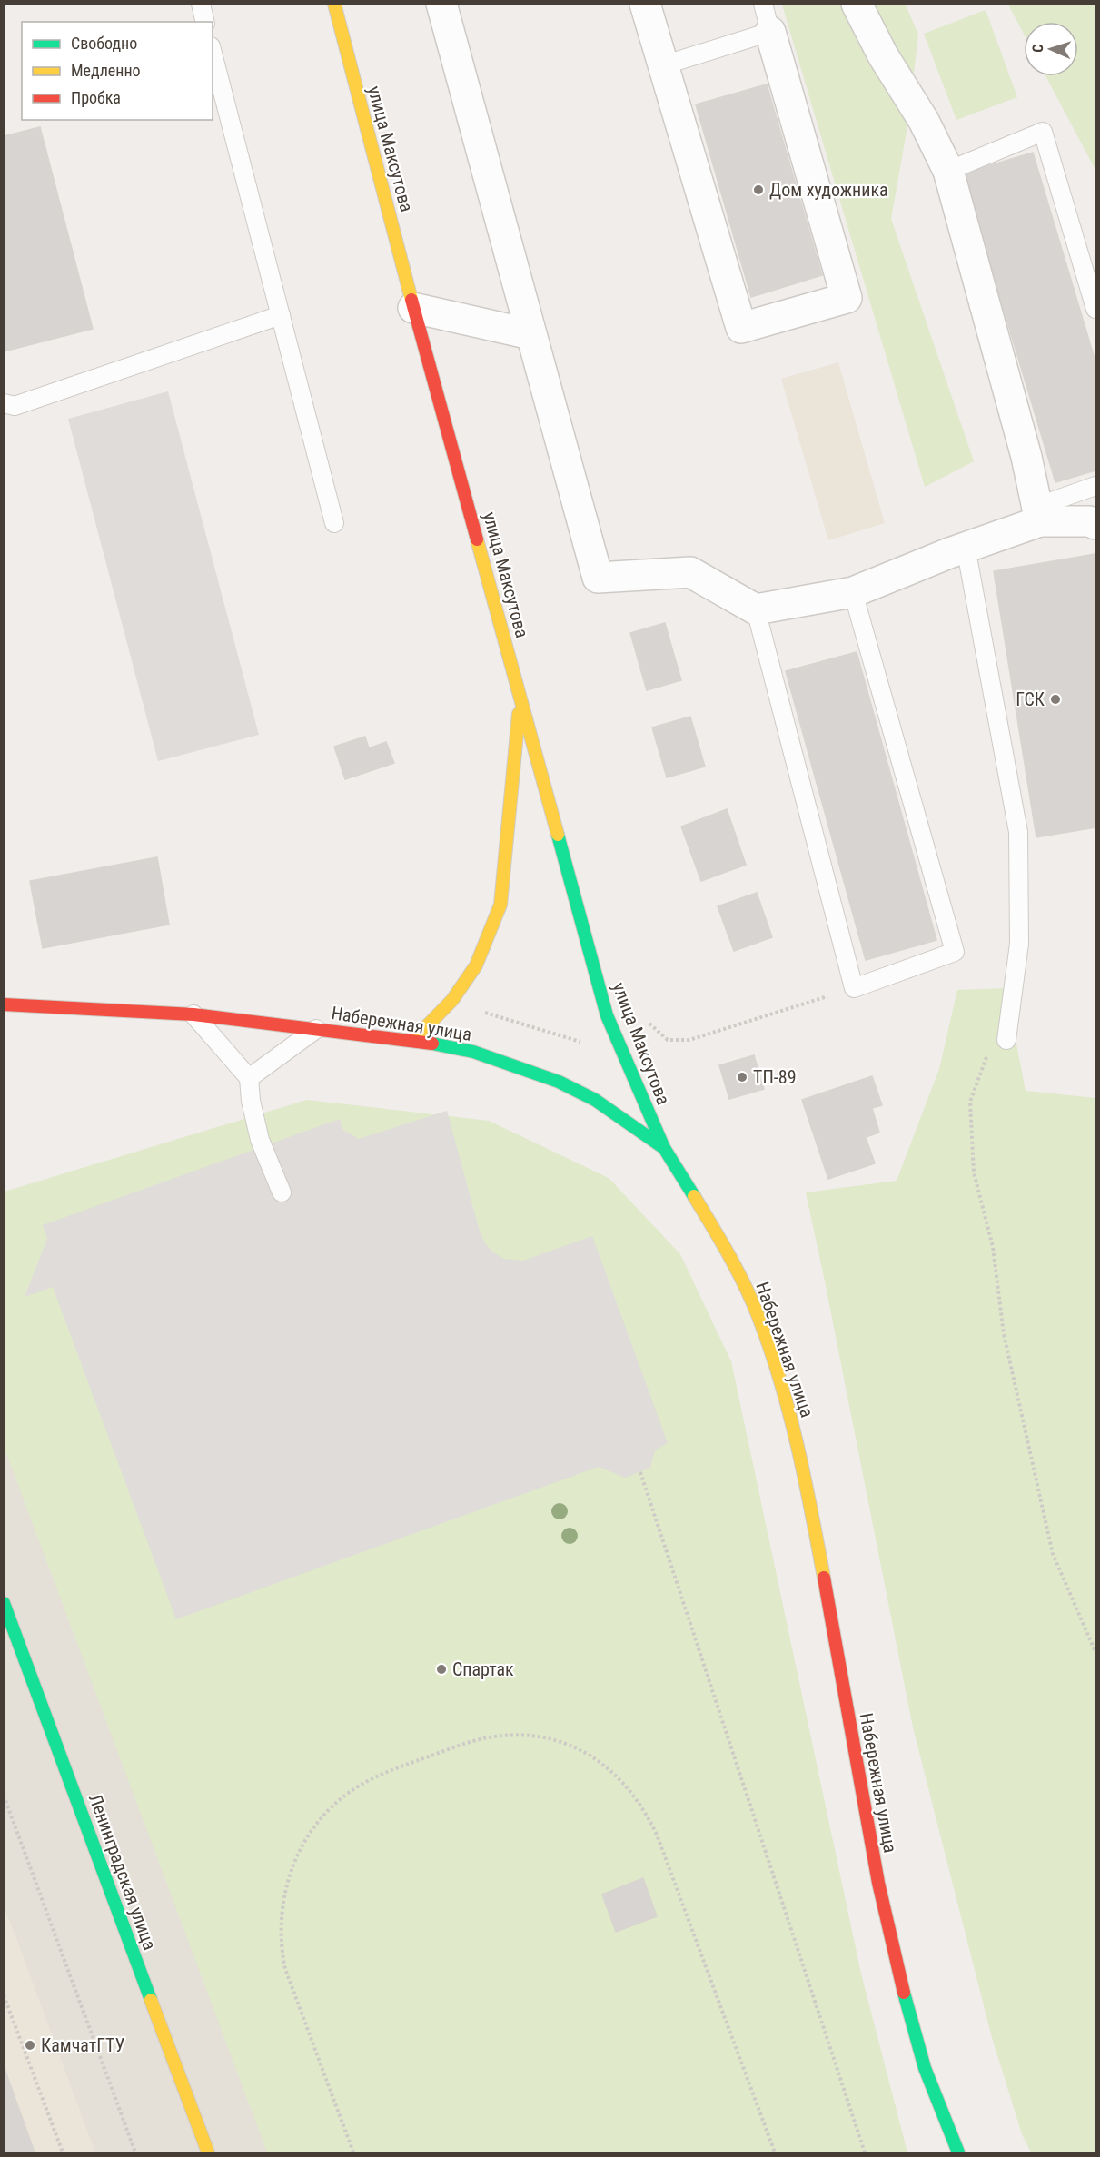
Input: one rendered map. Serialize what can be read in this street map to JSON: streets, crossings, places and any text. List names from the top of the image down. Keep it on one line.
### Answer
{"streets":{"main road":["улица Максутова","Набережная улица","Ленинградская улица"]},"crossings":[["улица Максутова","Набережная улица"]],"places":["Дом художника","ГСК","ТП-89","Спартак","КамчатГТУ"],"legend":["Свободно","Медленно","Пробка"],"north":"left"}
